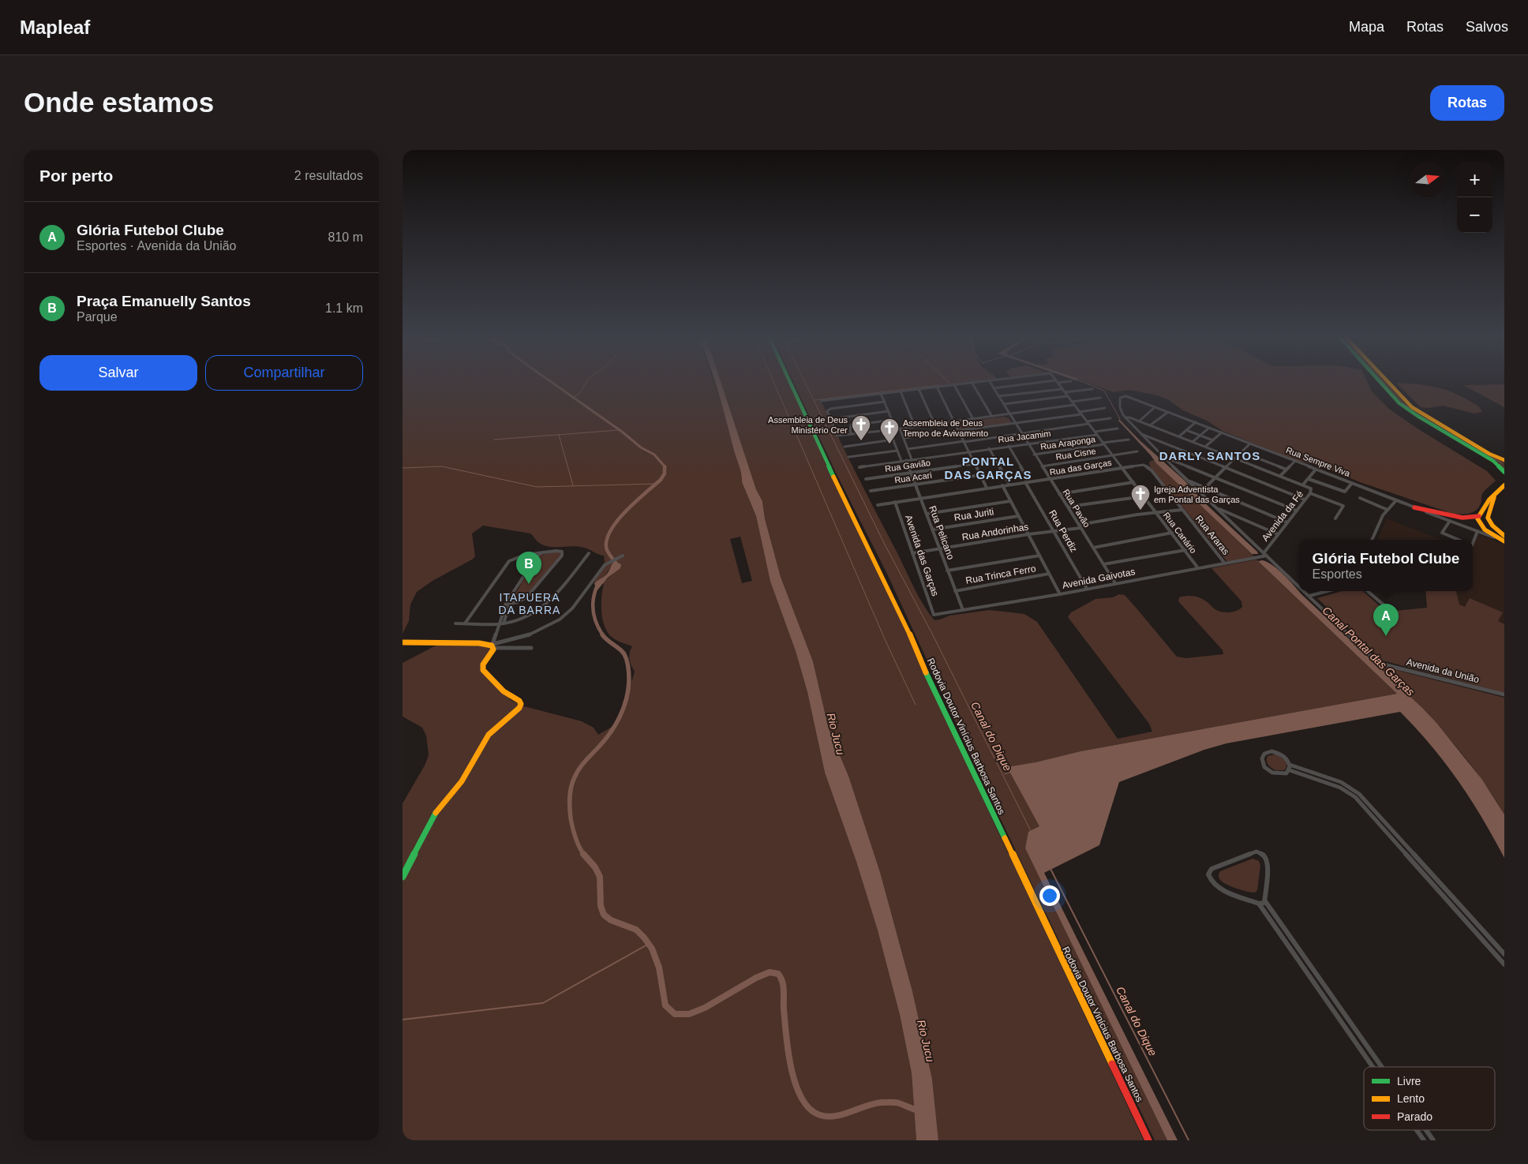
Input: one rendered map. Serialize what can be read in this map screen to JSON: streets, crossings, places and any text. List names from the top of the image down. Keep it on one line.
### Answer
{"streets":{"main road":["Rua Sempre Viva","Rodovia Doutor Vinícius Barbosa Santos"],"street":["Rua Jacamim","Rua Araponga","Rua Cisne","Rua Gavião","Rua das Garças","Rua Acari","Rua Pavão","Rua Juriti","Avenida da Fé","Rua Perdiz","Rua Andorinhas","Rua Pelicano","Rua Canário","Rua Araras","Avenida das Garças","Rua Trinca Ferro","Avenida Gaivotas","Avenida da União"]},"crossings":[["Rua Jacamim","Rua Pavão"],["Rua Jacamim","Rua Pelicano"],["Rua Jacamim","Rua Canário"],["Rua Araponga","Rua Pavão"],["Rua Araponga","Rua Canário"],["Rua Cisne","Rua Pavão"],["Rua Cisne","Rua Canário"],["Rua Sempre Viva","Avenida da União"],["Rua Gavião","Rua Pelicano"],["Rua das Garças","Rua Pavão"],["Rua das Garças","Rua Perdiz"],["Rua das Garças","Rua Pelicano"],["Rua das Garças","Rua Canário"],["Rua das Garças","Rua Araras"],["Rua das Garças","Avenida das Garças"],["Rua Acari","Rua Pelicano"],["Rua Pavão","Rua Andorinhas"],["Rua Pavão","Avenida Gaivotas"],["Rua Juriti","Rua Pelicano"],["Avenida da Fé","Avenida Gaivotas"],["Avenida da Fé","Avenida da União"],["Rua Perdiz","Rua Andorinhas"],["Rua Perdiz","Avenida Gaivotas"],["Rua Andorinhas","Rua Pelicano"],["Rua Andorinhas","Rua Canário"],["Rua Andorinhas","Rua Araras"],["Rua Andorinhas","Avenida das Garças"],["Rua Pelicano","Rua Trinca Ferro"],["Rua Pelicano","Avenida Gaivotas"],["Rua Canário","Rua Araras"],["Rua Canário","Avenida Gaivotas"],["Rua Araras","Avenida Gaivotas"],["Avenida das Garças","Avenida Gaivotas"],["Avenida Gaivotas","Avenida da União"]],"districts":["DARLY SANTOS","PONTAL DAS GARÇAS","ITAPUERA DA BARRA"],"water":["Canal Pontal das Garças","Rio Jucu","Canal do Dique"],"places":{"church":["Assembleia de Deus Ministério Crer","Assembleia de Deus Tempo de Avivamento","Igreja Adventista em Pontal das Garças"]},"legend":["Livre","Lento","Parado"],"north":"right","page":{"header":"Mapleaf","nav":["Mapa","Rotas","Salvos"],"buttons":["Rotas",["Salvar","Compartilhar"]],"title":"Onde estamos","heading":["Por perto","2 resultados"],"map_buttons":["+","−"],"list":[{"mark":"A","name":"Glória Futebol Clube","note":"Esportes · Avenida da União","value":"810 m"},{"mark":"B","name":"Praça Emanuelly Santos","note":"Parque","value":"1.1 km"}],"popup":["Glória Futebol Clube","Esportes"],"pins":["B","A"]}}
